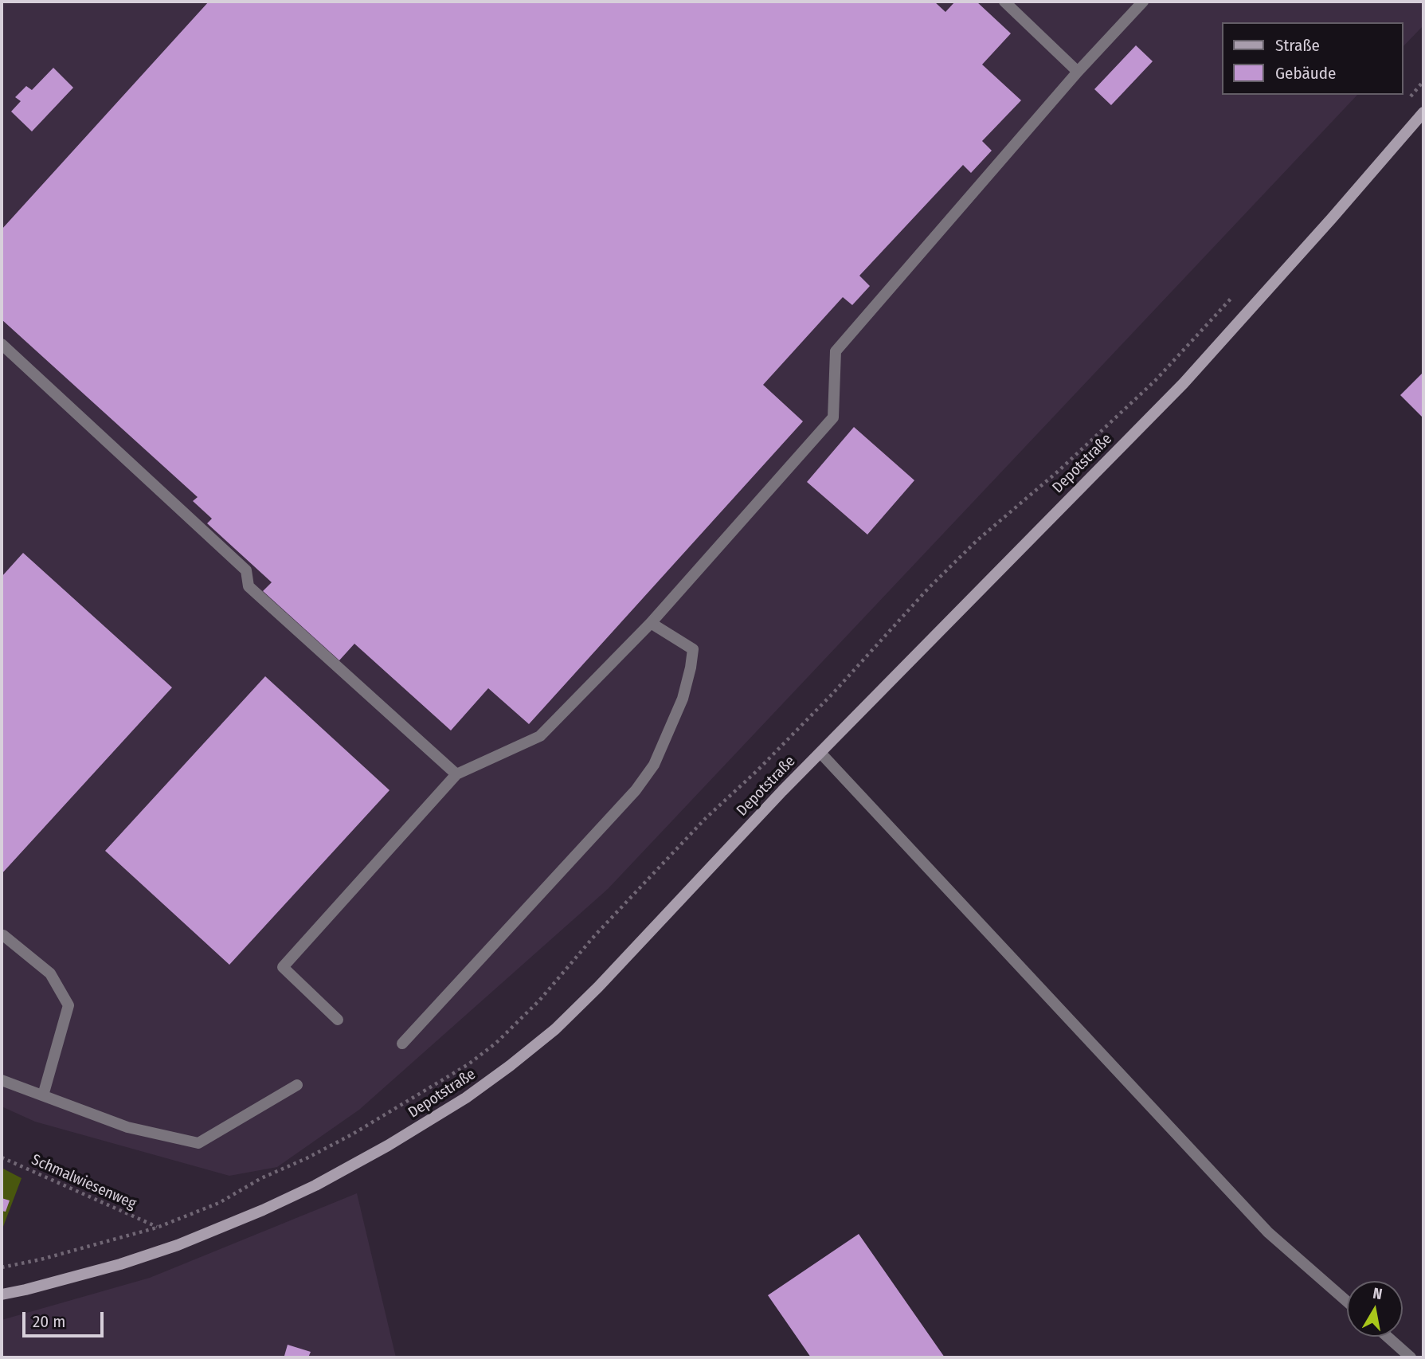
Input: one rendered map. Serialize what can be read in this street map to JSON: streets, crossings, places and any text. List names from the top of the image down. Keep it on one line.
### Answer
{"streets":{"main road":["Depotstraße"],"path":["Schmalwiesenweg"]},"legend":["Straße","Gebäude"],"scale_bar":"20 m","north":"top"}
